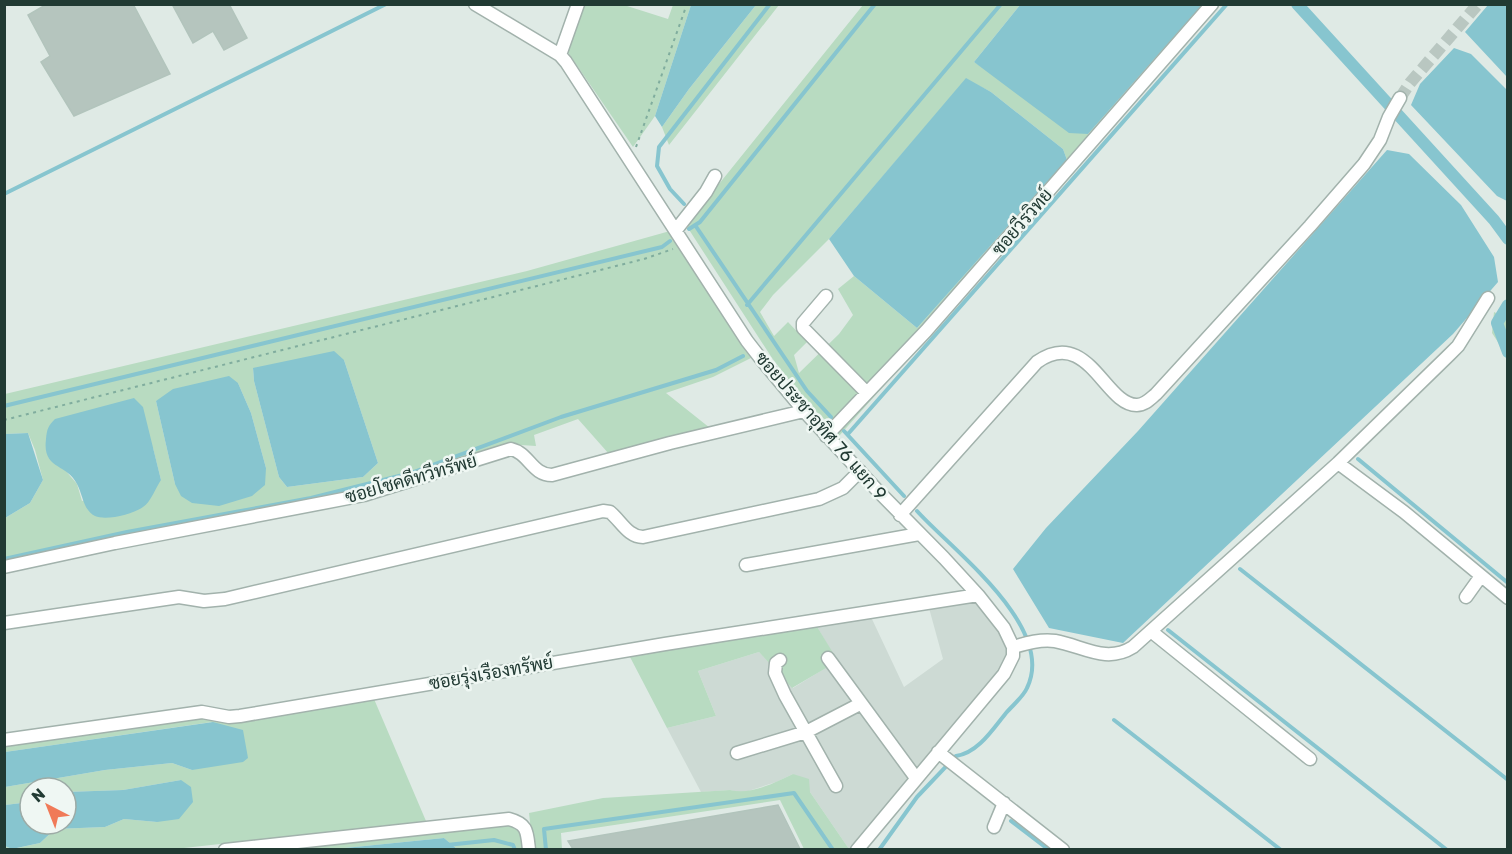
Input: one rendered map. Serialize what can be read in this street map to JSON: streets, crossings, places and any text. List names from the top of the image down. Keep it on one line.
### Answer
{"streets":{"street":["ซอยวีรวิทย์","ซอยประชาอุทิศ 76 แยก 9","ซอยโชคดีทวีทรัพย์","ซอยรุ่งเรืองทรัพย์"]},"crossings":[["ซอยวีรวิทย์","ซอยประชาอุทิศ 76 แยก 9"],["ซอยประชาอุทิศ 76 แยก 9","ซอยโชคดีทวีทรัพย์"],["ซอยประชาอุทิศ 76 แยก 9","ซอยรุ่งเรืองทรัพย์"]],"north":"top left"}
